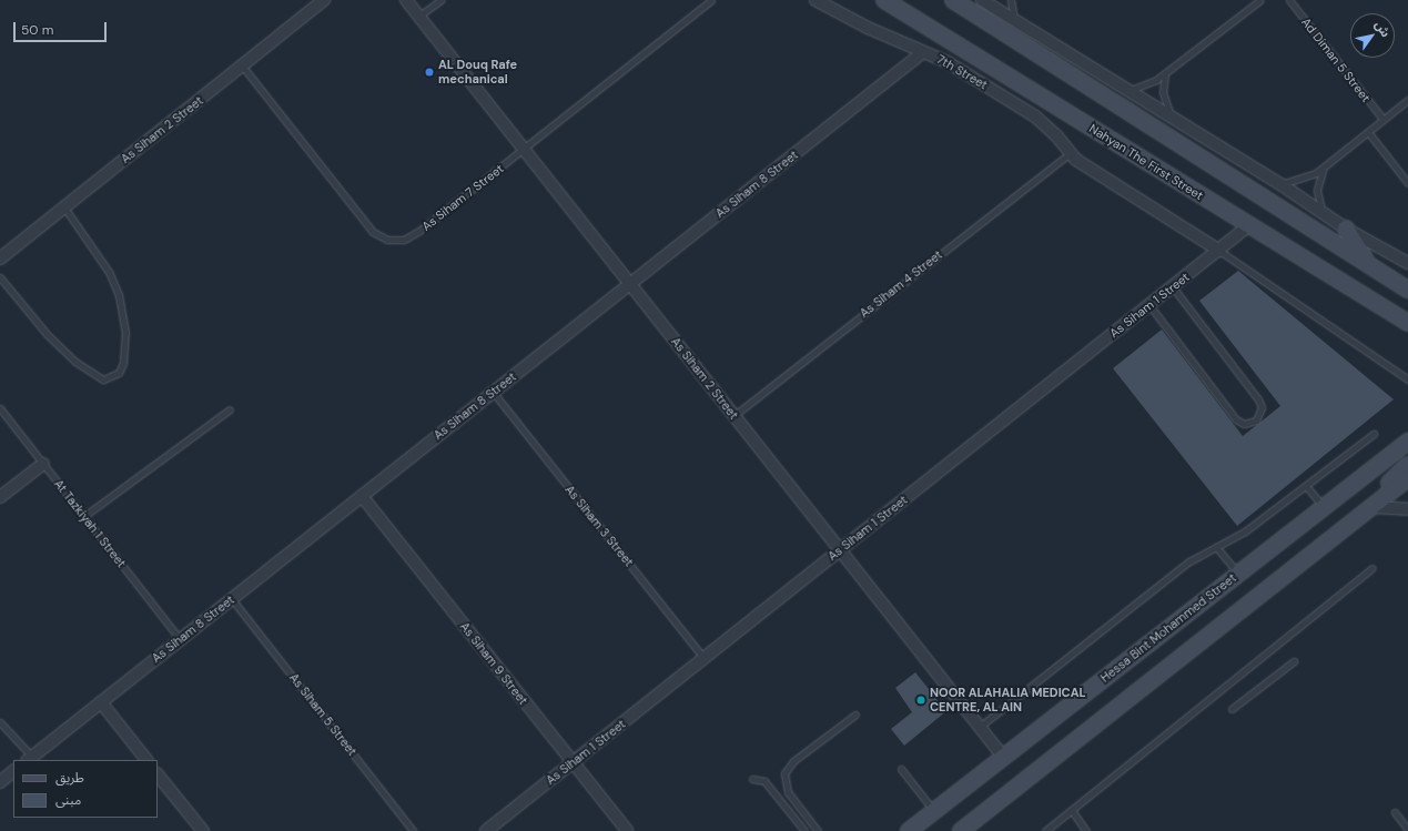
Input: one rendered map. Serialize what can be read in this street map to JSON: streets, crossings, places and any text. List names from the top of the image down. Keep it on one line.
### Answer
{"streets":{"main road":["Nahyan The First Street","Hessa Bint Mohammed Street"],"street":["7th Street","As Siham 2 Street","As Siham 8 Street","As Siham 1 Street","As Siham 9 Street"],"lane":["Ad Diman 5 Street","As Siham 7 Street","As Siham 4 Street","At Tazkiyah 1 Street","As Siham 3 Street","As Siham 5 Street"]},"crossings":[["7th Street","As Siham 8 Street"],["7th Street","As Siham 4 Street"],["7th Street","As Siham 1 Street"],["As Siham 2 Street","As Siham 8 Street"],["As Siham 2 Street","As Siham 7 Street"],["As Siham 2 Street","As Siham 4 Street"],["As Siham 2 Street","As Siham 1 Street"],["As Siham 2 Street","Hessa Bint Mohammed Street"],["Nahyan The First Street","As Siham 1 Street"],["As Siham 8 Street","At Tazkiyah 1 Street"],["As Siham 8 Street","As Siham 3 Street"],["As Siham 8 Street","As Siham 9 Street"],["As Siham 8 Street","As Siham 5 Street"],["As Siham 1 Street","As Siham 3 Street"],["As Siham 1 Street","As Siham 9 Street"]],"places":["AL Douq Rafe mechanical","NOOR ALAHALIA MEDICAL CENTRE, AL AIN"],"legend":["طريق","مبنى"],"scale_bar":"50 m","north":"top right"}
